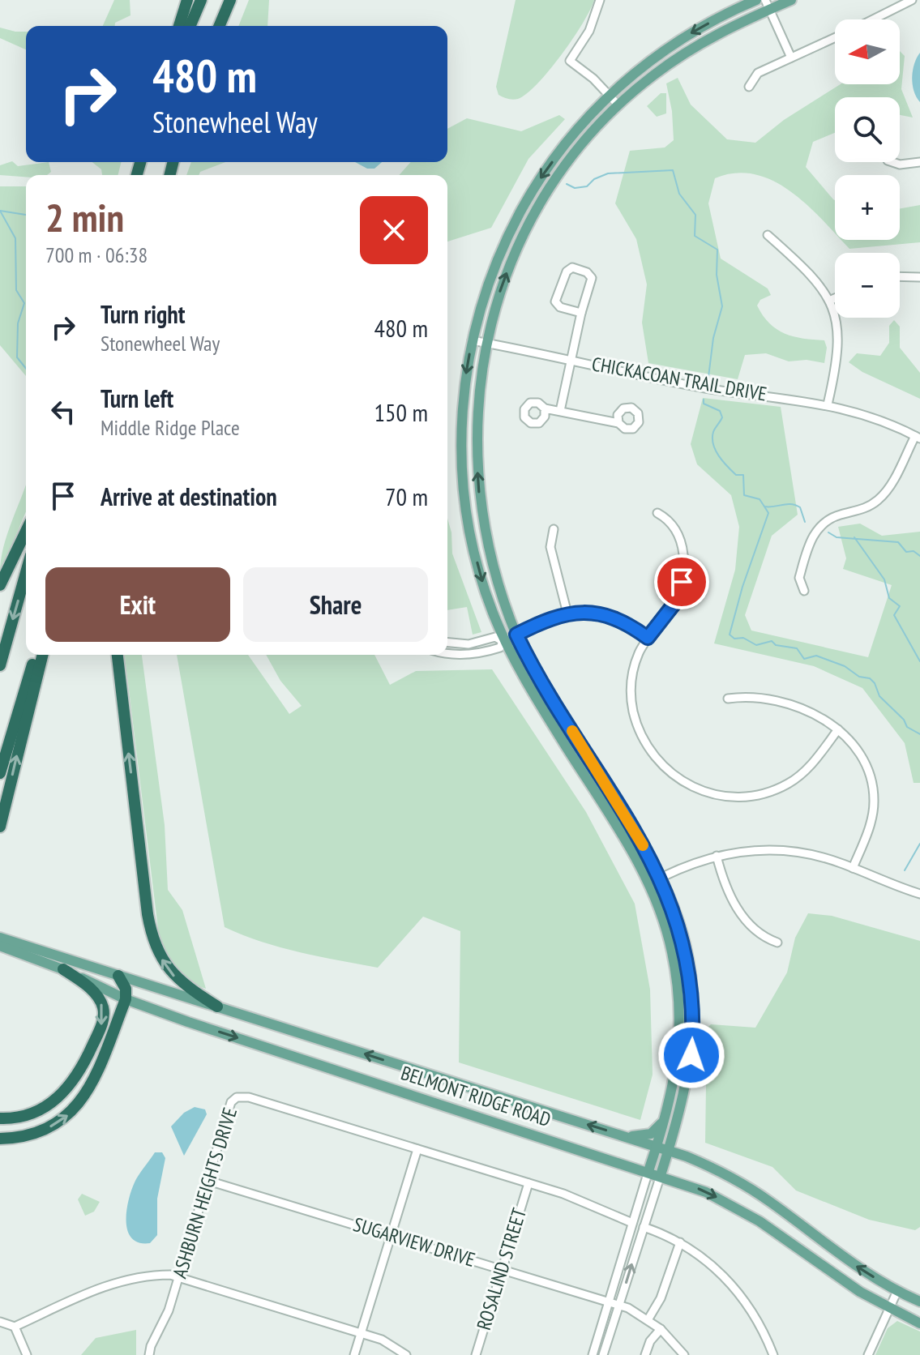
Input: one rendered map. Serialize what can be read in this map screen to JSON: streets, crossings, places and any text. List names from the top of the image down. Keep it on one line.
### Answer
{"streets":{"main road":["BELMONT RIDGE ROAD"],"street":["CHICKACOAN TRAIL DRIVE","ASHBURN HEIGHTS DRIVE","SUGARVIEW DRIVE","ROSALIND STREET"]},"crossings":[["ASHBURN HEIGHTS DRIVE","SUGARVIEW DRIVE"],["ASHBURN HEIGHTS DRIVE","ROSALIND STREET"],["SUGARVIEW DRIVE","ROSALIND STREET"]],"north":"left","page":{"map_buttons":["+","−"],"turn":["480 m","Stonewheel Way"],"heading":["2 min","700 m · 06:38"],"list":[{"name":"Turn right","note":"Stonewheel Way","value":"480 m"},{"name":"Turn left","note":"Middle Ridge Place","value":"150 m"},{"name":"Arrive at destination","value":"70 m"}],"buttons":["Exit","Share"]}}
